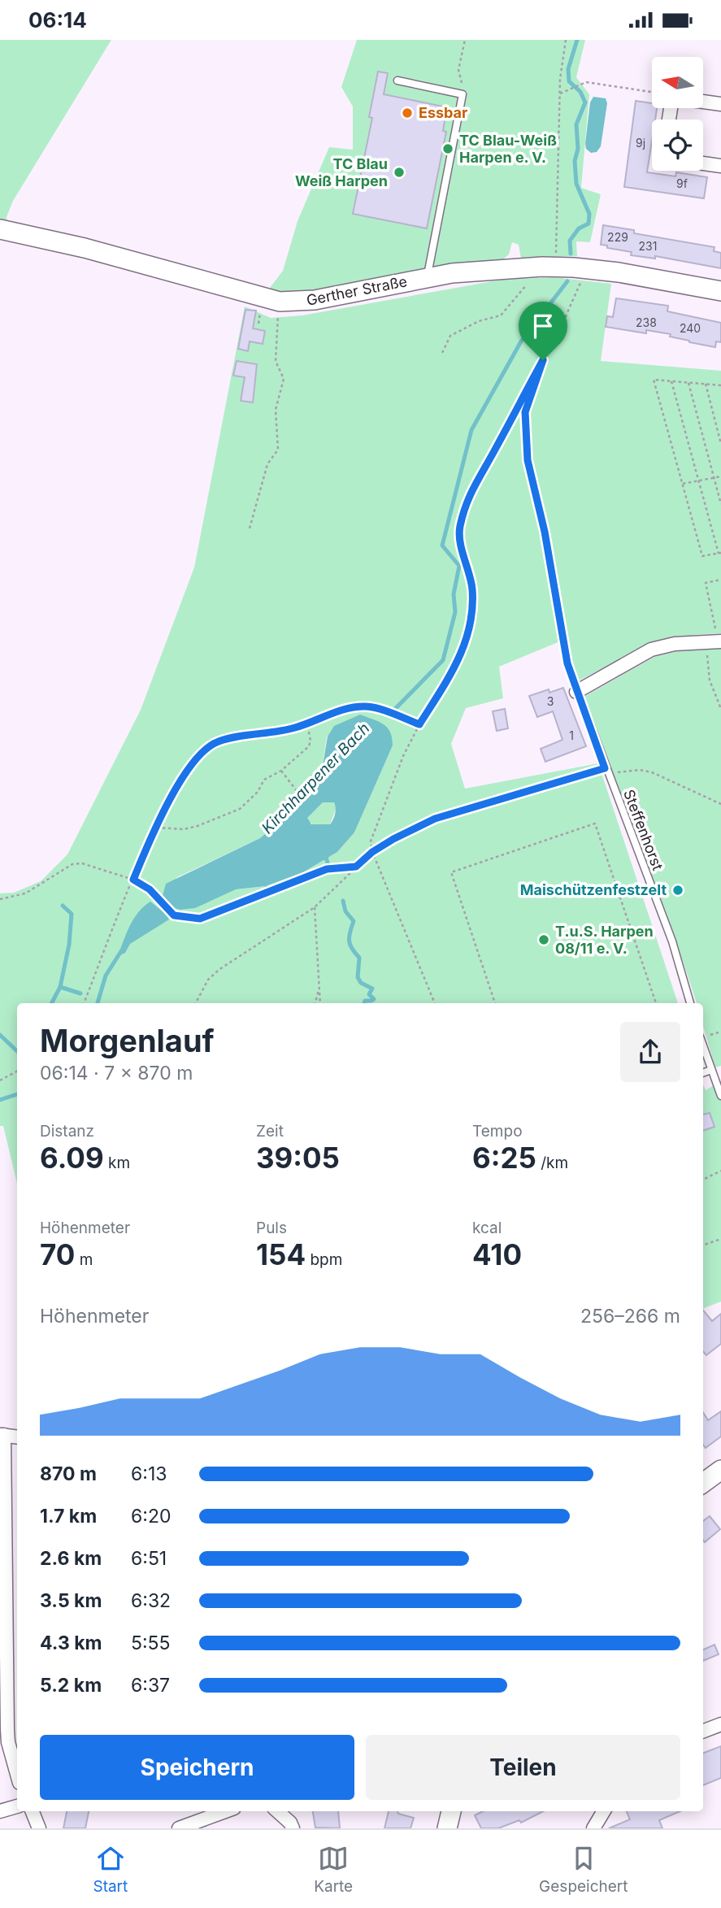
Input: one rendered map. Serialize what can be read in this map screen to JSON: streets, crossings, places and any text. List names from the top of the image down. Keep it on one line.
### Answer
{"streets":{"street":["Gerther Straße"],"lane":["Steffenhorst"]},"water":["Kirchharpener Bach"],"places":["Essbar","TC Blau-Weiß Harpen e. V.","TC Blau Weiß Harpen","Maischützenfestzelt","T.u.S. Harpen 08/11 e. V."],"house_numbers":["9j","9f","229","231","238","240","3","1"],"north":"left","page":{"status":"06:14","heading":["Morgenlauf","06:14 · 7 × 870 m"],"stats":[["Distanz","6.09 km"],["Zeit","39:05"],["Tempo","6:25 /km"],["Höhenmeter","70 m"],["Puls","154 bpm"],["kcal","410"]],"chart":["Höhenmeter","256–266 m"],"list":[{"name":"870 m","note":"6:13"},{"name":"1.7 km","note":"6:20"},{"name":"2.6 km","note":"6:51"},{"name":"3.5 km","note":"6:32"},{"name":"4.3 km","note":"5:55"},{"name":"5.2 km","note":"6:37"}],"buttons":["Speichern","Teilen"],"tabs":["Start","Karte","Gespeichert"]}}
